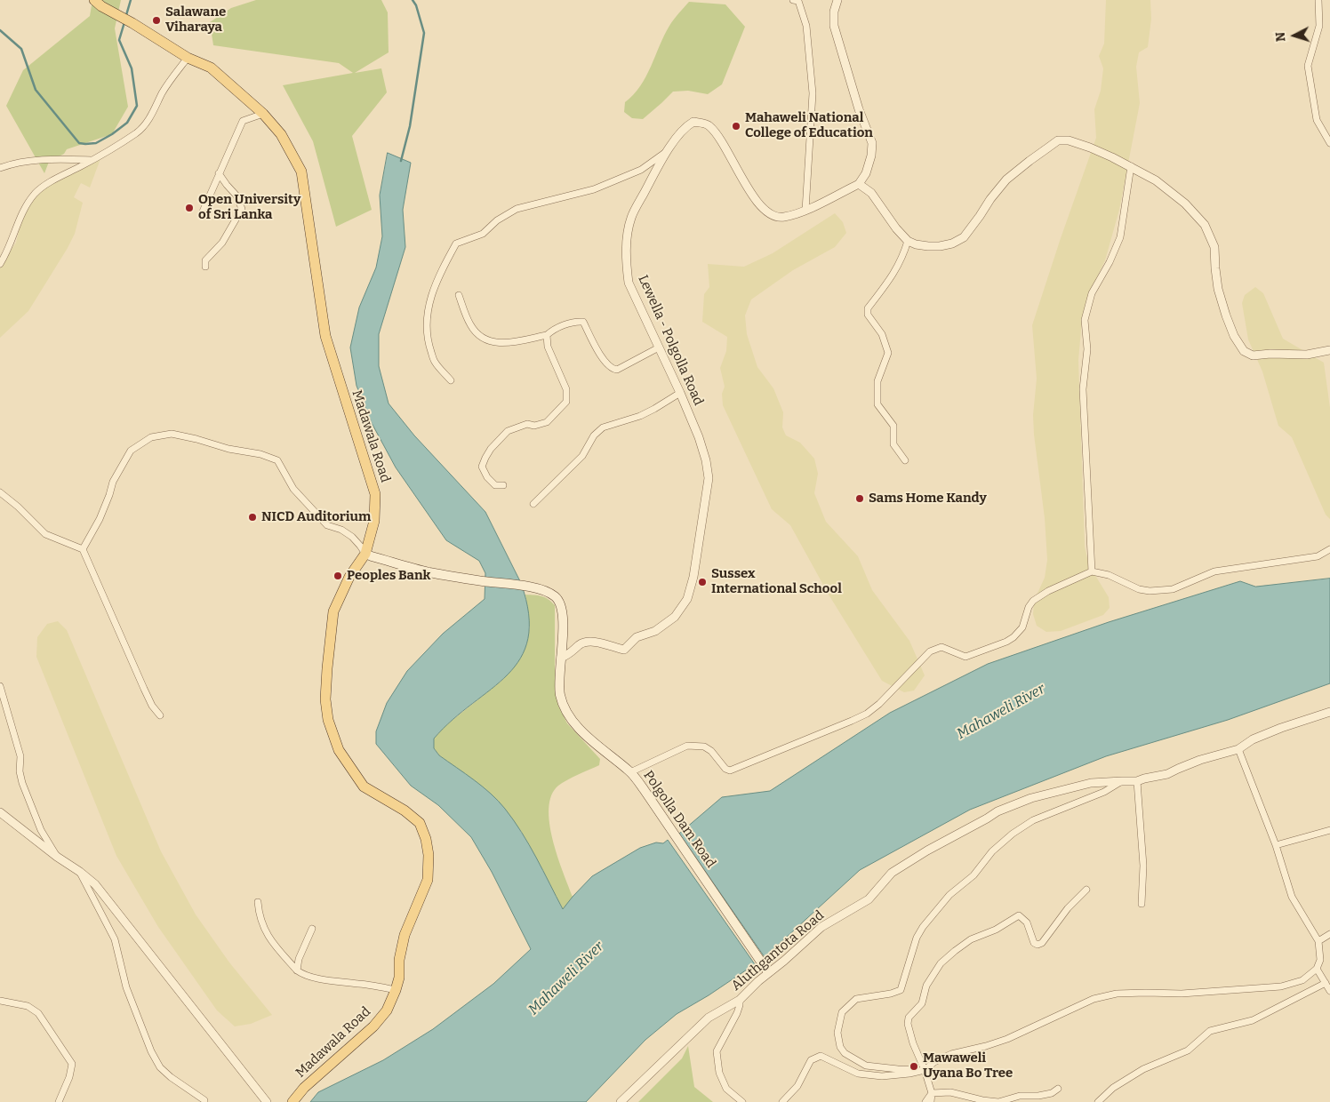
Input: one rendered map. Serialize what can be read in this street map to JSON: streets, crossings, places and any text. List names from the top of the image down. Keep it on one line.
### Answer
{"streets":{"main road":["Madawala Road","Polgolla Dam Road"],"street":["Lewella - Polgolla Road","Aluthgantota Road"]},"crossings":[["Lewella - Polgolla Road","Polgolla Dam Road"],["Madawala Road","Polgolla Dam Road"],["Polgolla Dam Road","Aluthgantota Road"]],"water":["Mahaweli River"],"places":["Salawane Viharaya","Mahaweli National College of Education","Open University of Sri Lanka","Sams Home Kandy","NICD Auditorium","Peoples Bank","Sussex International School","Mawaweli Uyana Bo Tree"],"north":"left"}
